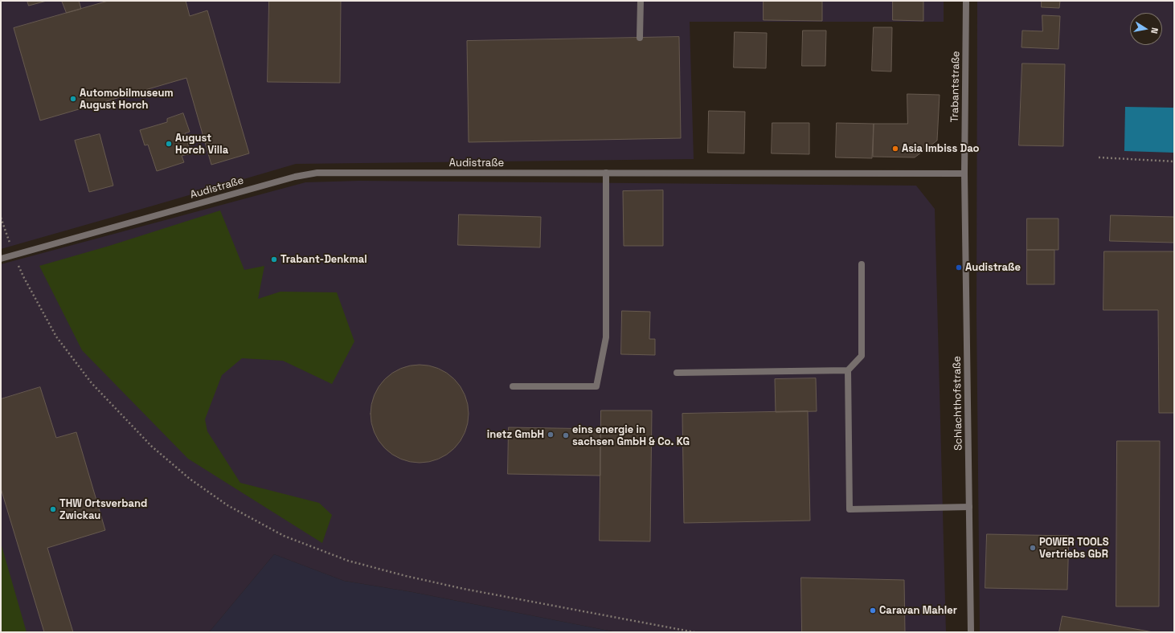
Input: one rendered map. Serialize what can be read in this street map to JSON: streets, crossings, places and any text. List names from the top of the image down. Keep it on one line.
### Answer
{"streets":{"street":["Trabantstraße","Audistraße","Schlachthofstraße"]},"crossings":[["Trabantstraße","Audistraße"],["Trabantstraße","Schlachthofstraße"],["Audistraße","Schlachthofstraße"]],"places":["Automobilmuseum August Horch","August Horch Villa","Asia Imbiss Dao","Trabant-Denkmal","Audistraße","inetz GmbH","eins energie in sachsen GmbH & Co. KG","THW Ortsverband Zwickau","POWER TOOLS Vertriebs GbR","Caravan Mahler"],"north":"right"}
